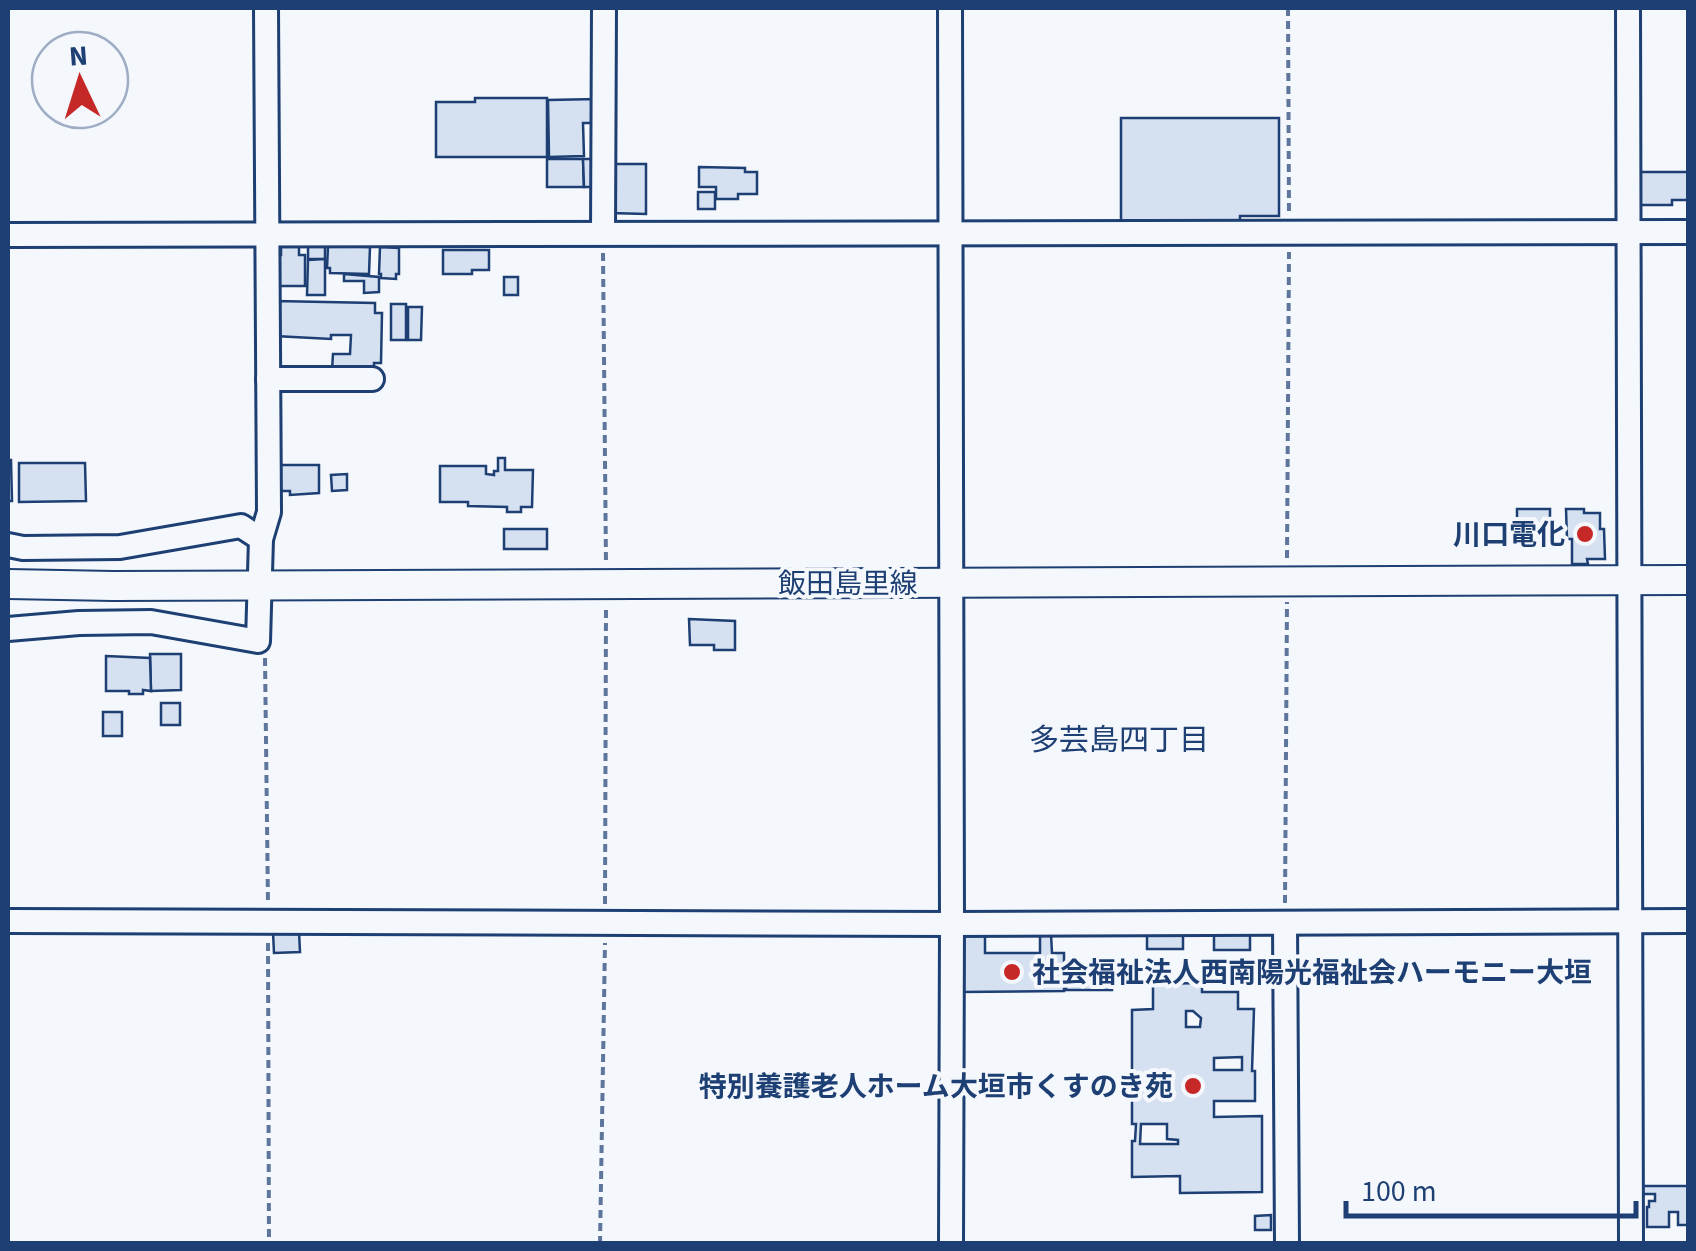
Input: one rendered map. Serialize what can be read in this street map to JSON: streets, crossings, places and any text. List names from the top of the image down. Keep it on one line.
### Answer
{"streets":{"main road":["飯田島里線"]},"districts":["多芸島四丁目"],"places":["川口電化","社会福祉法人西南陽光福祉会ハーモニー大垣","特別養護老人ホーム大垣市くすのき苑"],"scale_bar":"100 m","north":"top"}
